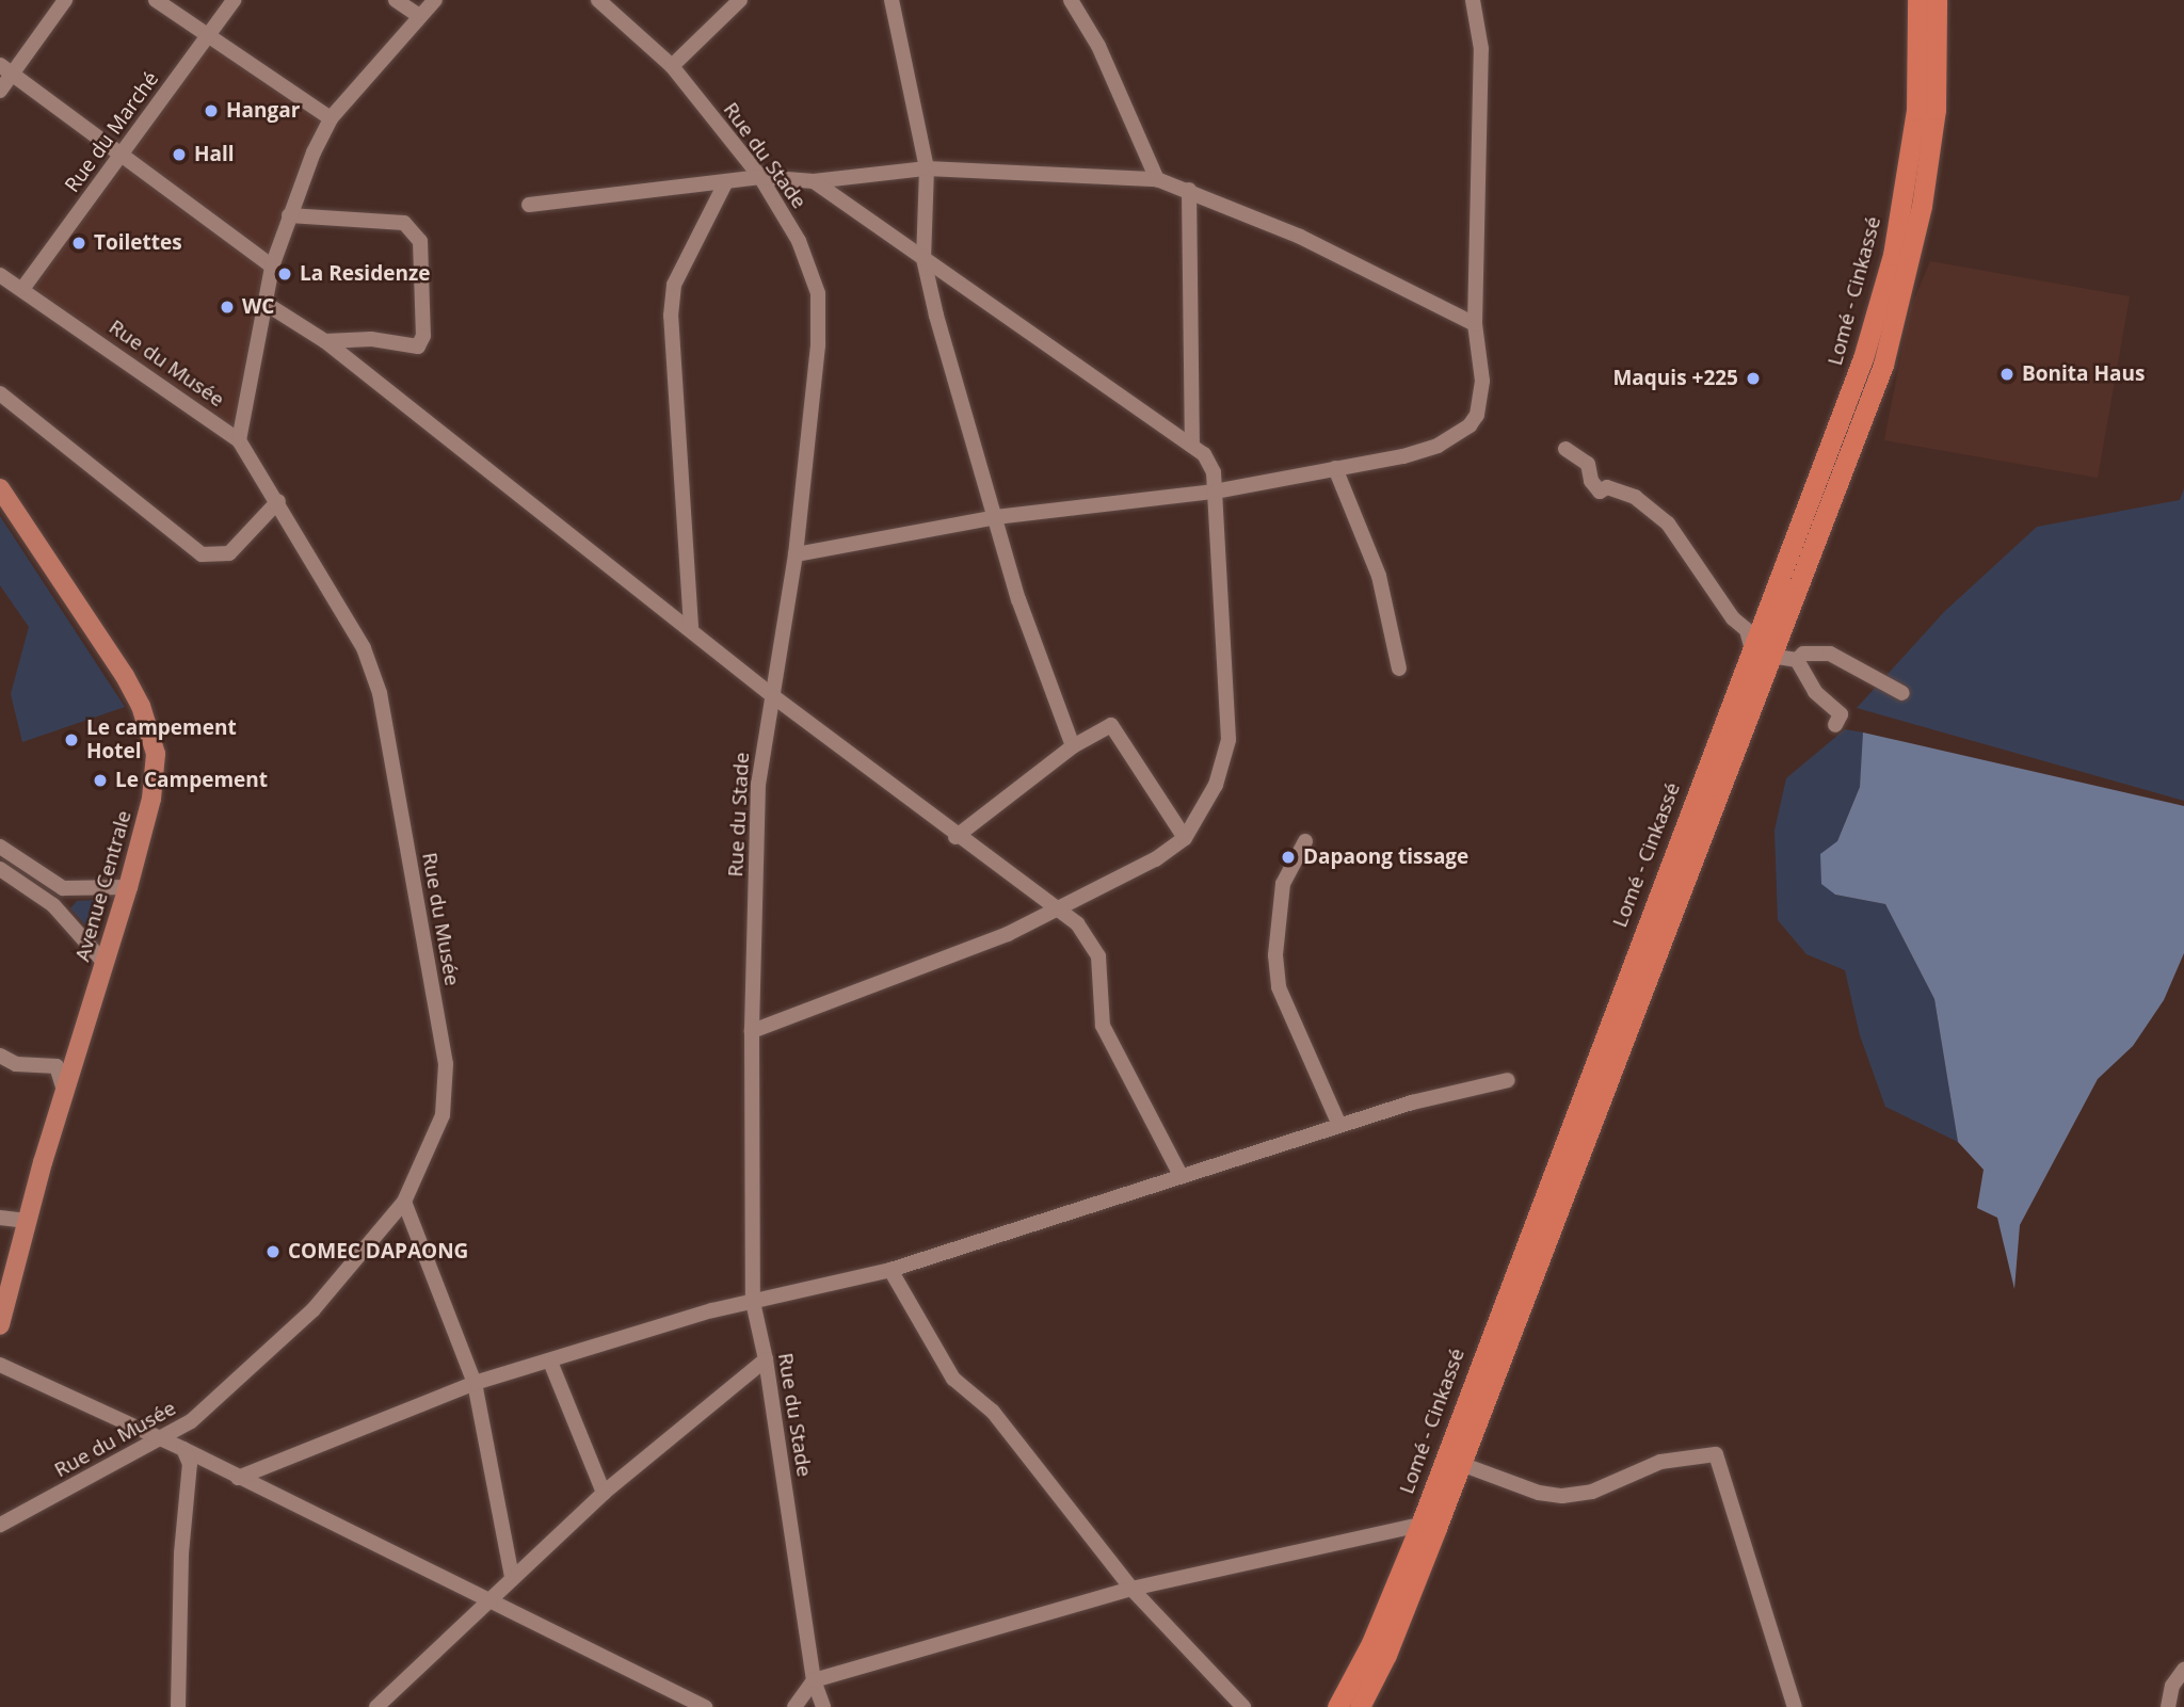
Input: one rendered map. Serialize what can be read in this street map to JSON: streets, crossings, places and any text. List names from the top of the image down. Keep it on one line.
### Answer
{"streets":{"highway":["Lomé - Cinkassé"],"main road":["Avenue Centrale"],"street":["Rue du Marché","Rue du Stade","Rue du Musée"]},"crossings":[["Rue du Marché","Rue du Musée"]],"places":["Hangar","Hall","Toilettes","La Residenze","WC","Bonita Haus","Maquis +225","Le campement Hotel","Le Campement","Dapaong tissage","COMEC DAPAONG"]}
